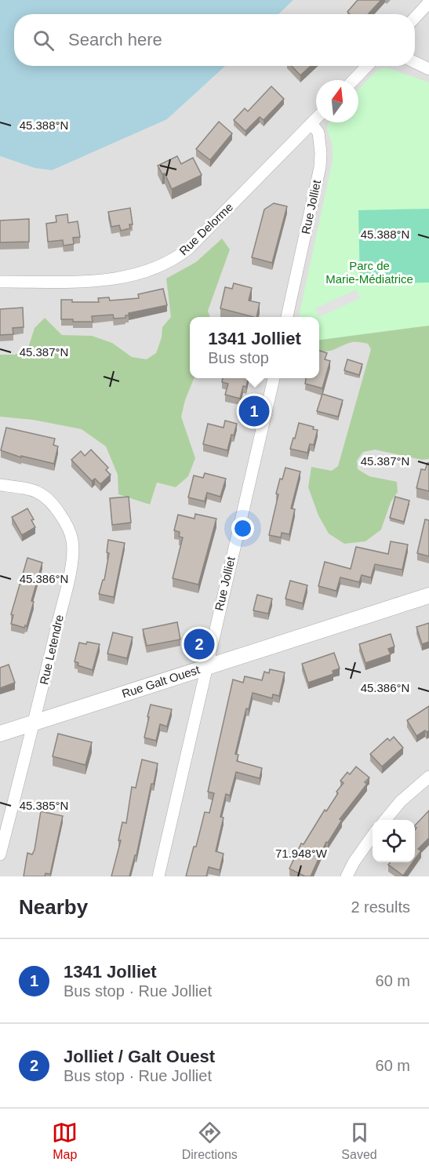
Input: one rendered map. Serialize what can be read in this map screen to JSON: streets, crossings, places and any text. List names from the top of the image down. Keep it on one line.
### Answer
{"streets":{"street":["Rue Jolliet","Rue Delorme","Rue Letendre","Rue Galt Ouest"]},"crossings":[["Rue Jolliet","Rue Delorme"],["Rue Jolliet","Rue Galt Ouest"],["Rue Letendre","Rue Galt Ouest"]],"parks":["Parc de Marie-Médiatrice"],"north":"top","page":{"search":"Search here","popup":["1341 Jolliet","Bus stop"],"pins":["1","2"],"heading":["Nearby","2 results"],"list":[{"mark":"1","name":"1341 Jolliet","note":"Bus stop · Rue Jolliet","value":"60 m"},{"mark":"2","name":"Jolliet / Galt Ouest","note":"Bus stop · Rue Jolliet","value":"60 m"}],"nav":["Map","Directions","Saved"]},"coordinates":["45.388°N","45.387°N","45.386°N","45.385°N","71.948°W"]}
